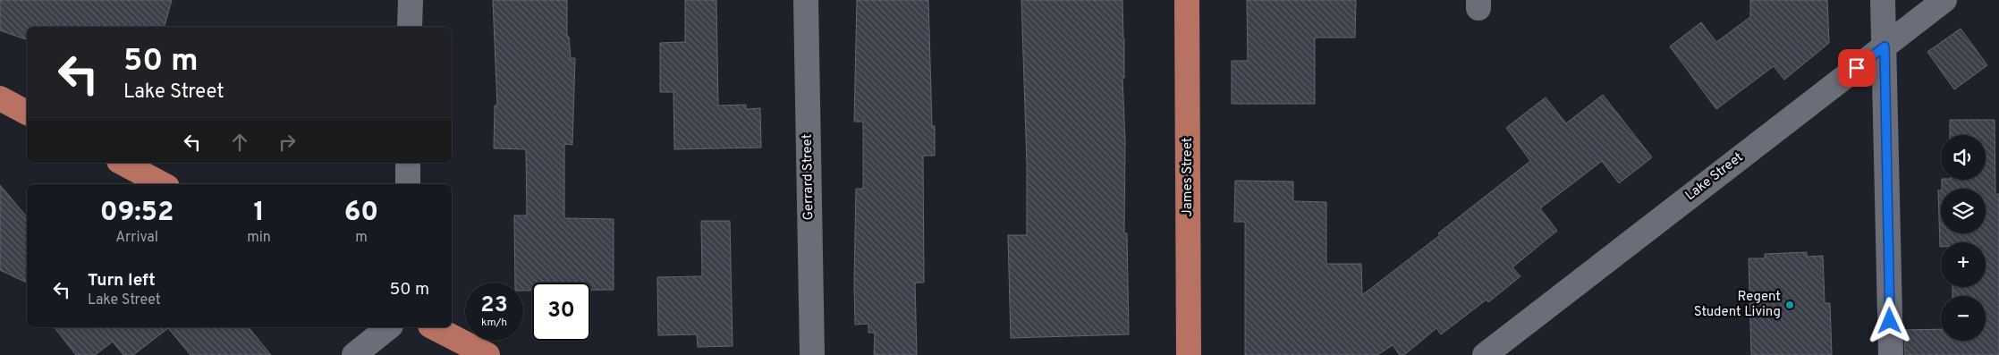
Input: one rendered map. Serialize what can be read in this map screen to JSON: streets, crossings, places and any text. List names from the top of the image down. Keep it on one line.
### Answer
{"streets":{"main road":["James Street"],"street":["Gerrard Street","Lake Street"]},"places":["Regent Student Living"],"page":{"turn":["50 m","Lake Street"],"map_buttons":["+","−"],"eta":["09:52","Arrival","1","min","60","m"],"list":[{"name":"Turn left","note":"Lake Street","value":"50 m"}],"speed":"23 km/h","limit":"30"}}
